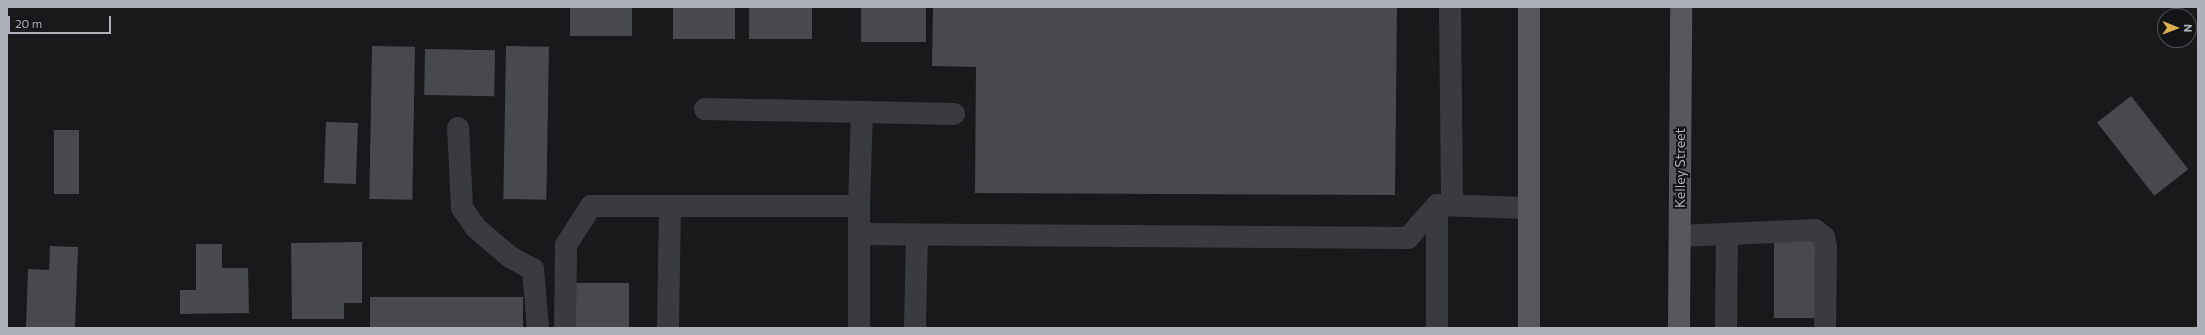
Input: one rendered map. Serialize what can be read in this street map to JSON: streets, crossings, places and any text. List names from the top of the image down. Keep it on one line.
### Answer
{"streets":{"main road":["Kelley Street"]},"scale_bar":"20 m","north":"right"}
